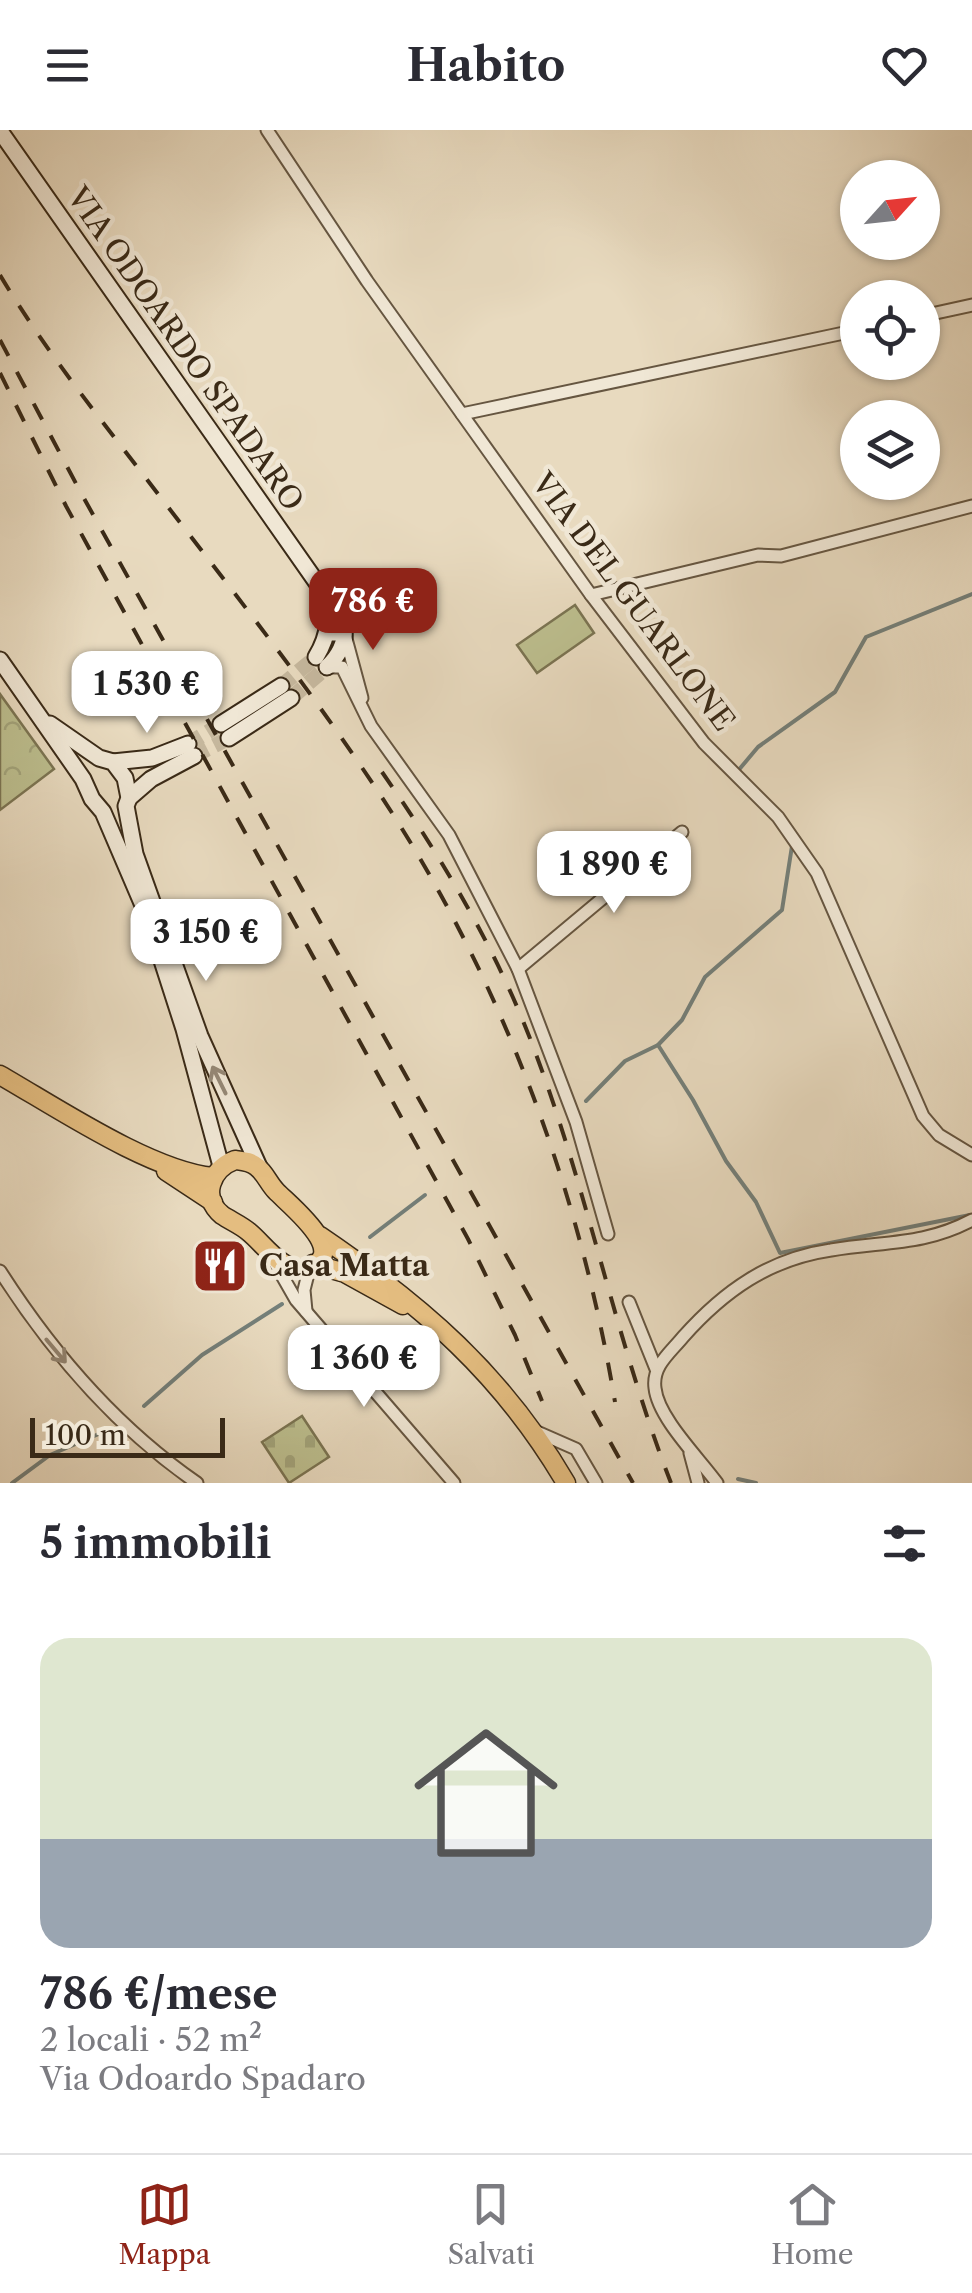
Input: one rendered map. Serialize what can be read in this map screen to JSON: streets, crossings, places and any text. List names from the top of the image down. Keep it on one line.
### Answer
{"streets":{"street":["VIA ODOARDO SPADARO","VIA DEL GUARLONE"]},"places":{"restaurant":["Casa Matta"]},"scale_bar":"100 m","north":"top right","page":{"header":"Habito","price":["786 €","1 530 €","1 890 €","3 150 €","1 360 €"],"scale":"100 m","heading":"5 immobili","list":[{"name":"786 €/mese","note":"2 locali · 52 m² · Via Odoardo Spadaro"}],"tabs":["Mappa","Salvati","Home"]}}
